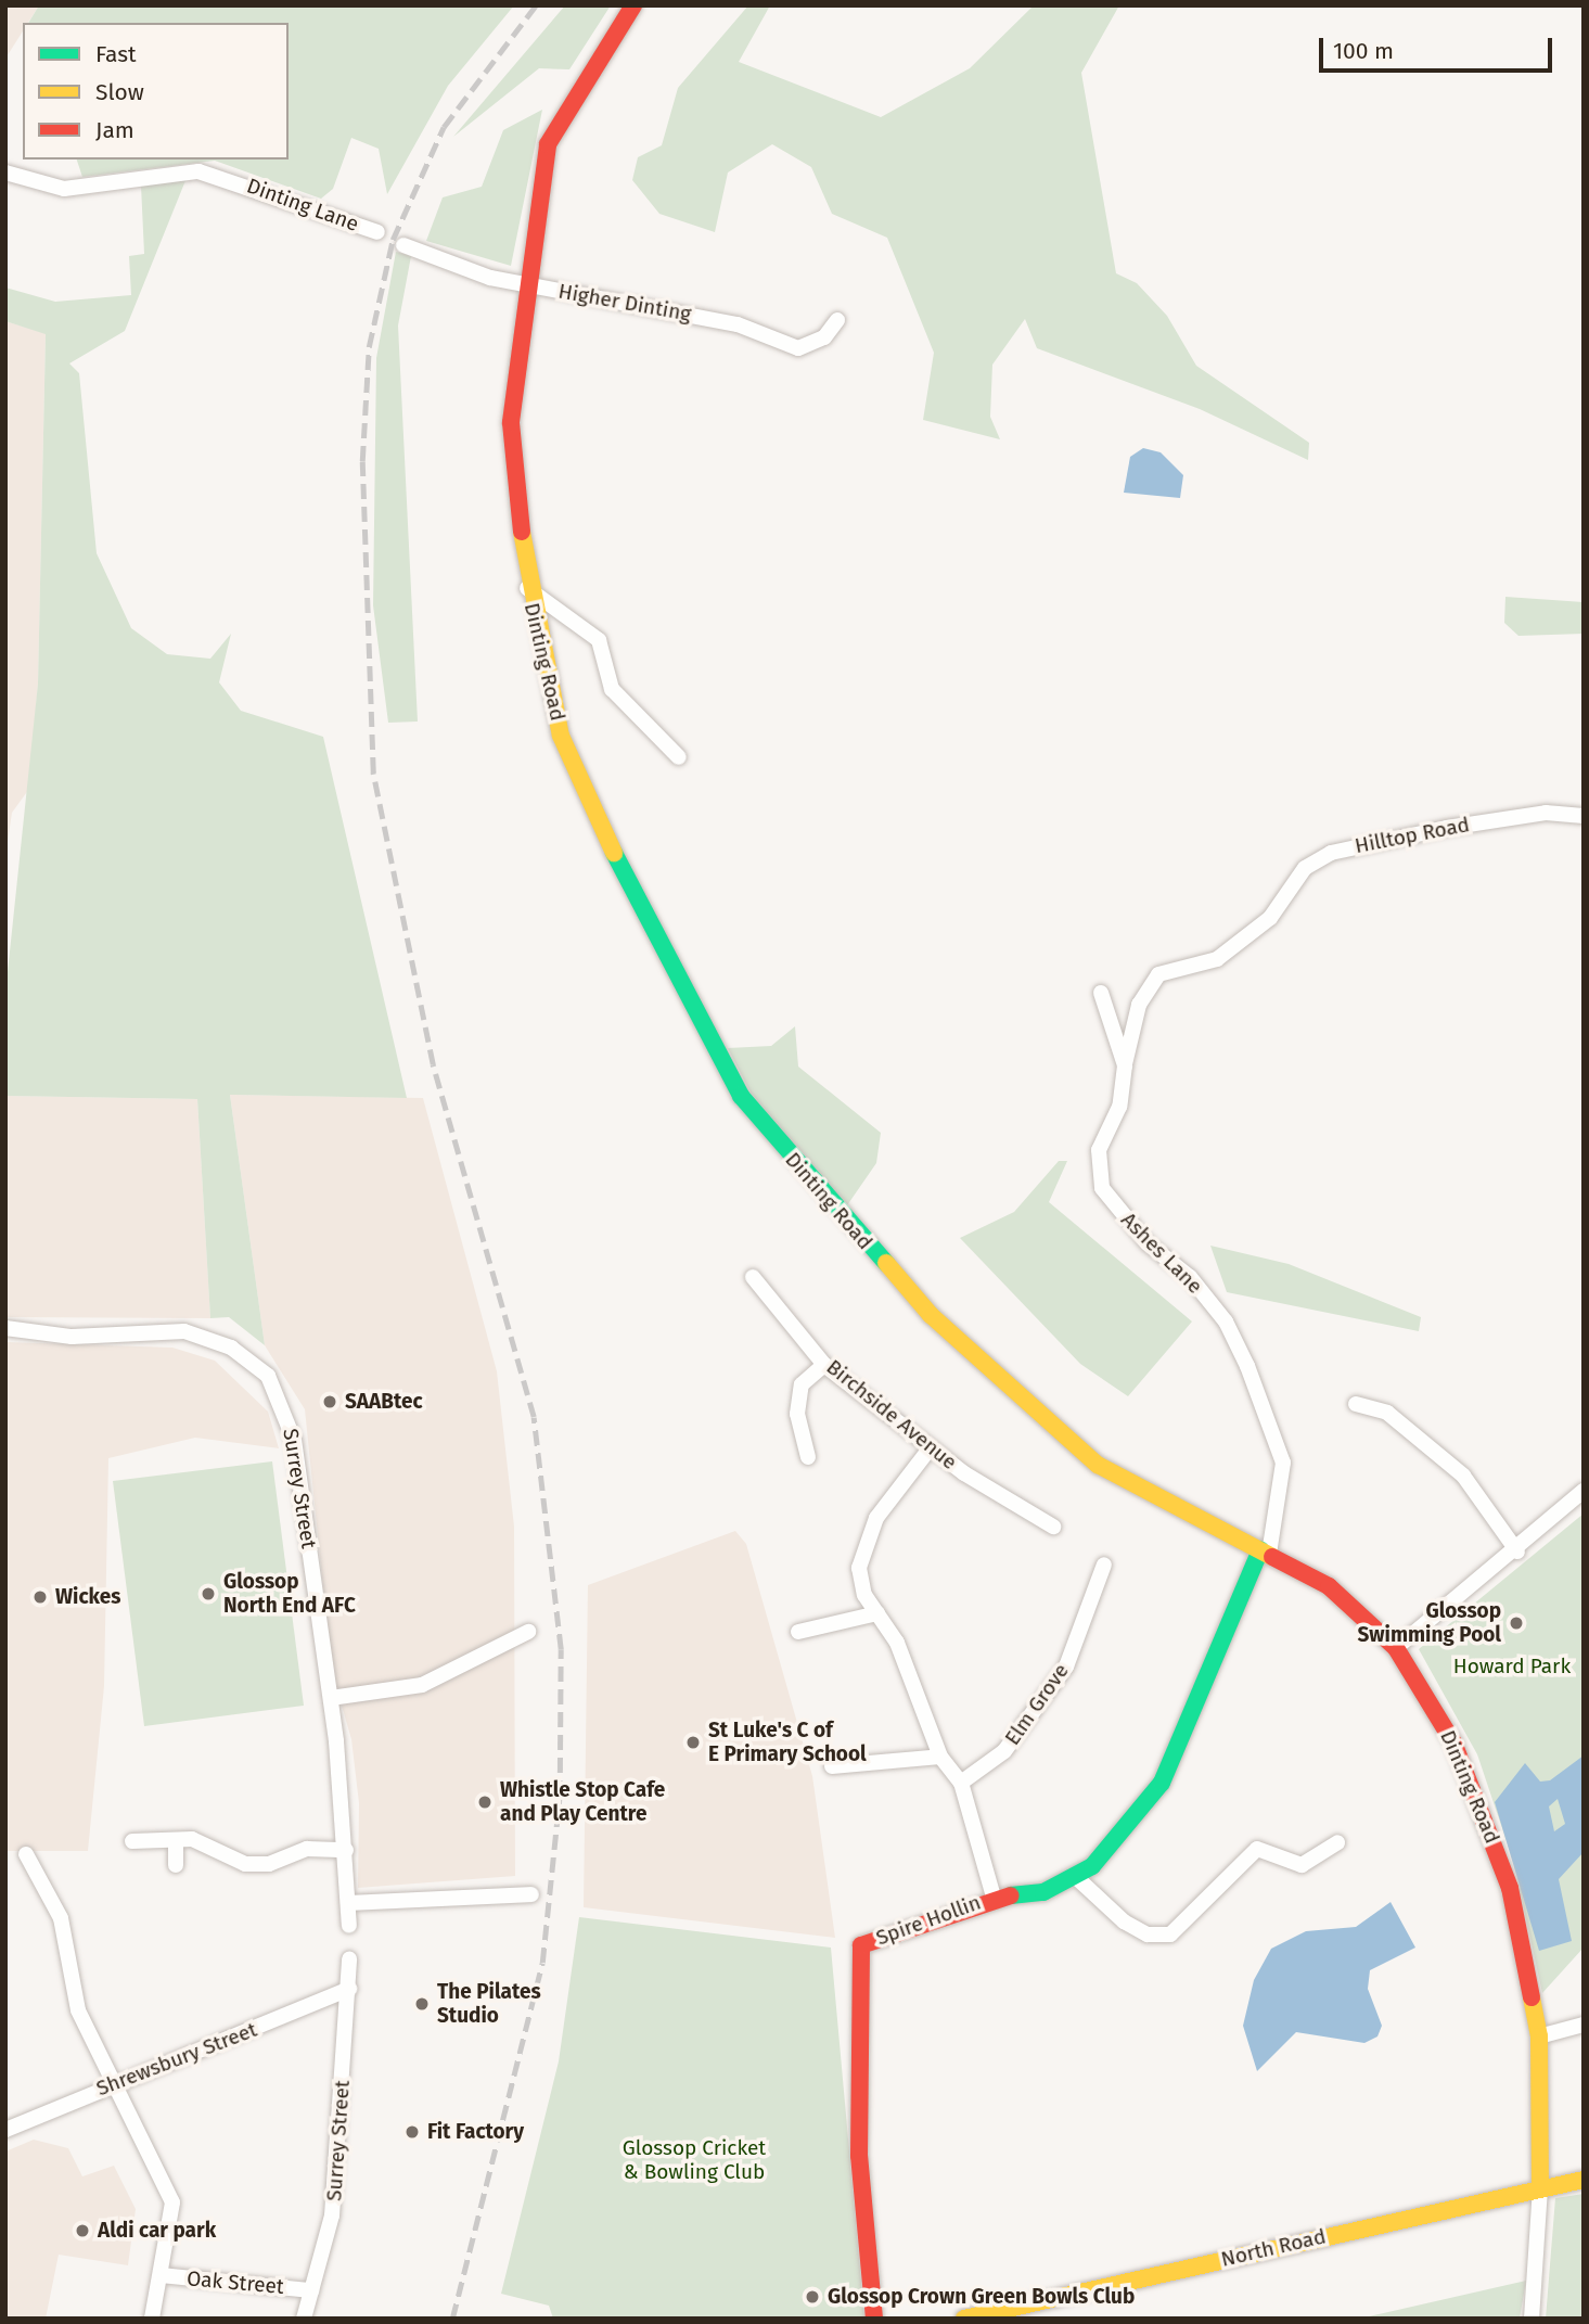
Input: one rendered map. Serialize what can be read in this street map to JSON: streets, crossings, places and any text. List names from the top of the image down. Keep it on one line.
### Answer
{"streets":{"street":["Dinting Lane","Higher Dinting","Dinting Road","Hilltop Road","Ashes Lane","Birchside Avenue","Surrey Street","Elm Grove","Spire Hollin","Shrewsbury Street","North Road","Oak Street"]},"crossings":[["Higher Dinting","Dinting Road"],["Dinting Road","Ashes Lane"],["Dinting Road","Spire Hollin"],["Dinting Road","North Road"],["Hilltop Road","Ashes Lane"],["Ashes Lane","Spire Hollin"],["Surrey Street","Shrewsbury Street"],["Surrey Street","Oak Street"]],"parks":["Howard Park","Glossop Cricket & Bowling Club"],"places":["SAABtec","Glossop North End AFC","Wickes","Glossop Swimming Pool","St Luke's C of E Primary School","Whistle Stop Cafe and Play Centre","The Pilates Studio","Fit Factory","Aldi car park","Glossop Crown Green Bowls Club"],"legend":["Fast","Slow","Jam"],"scale_bar":"100 m"}
